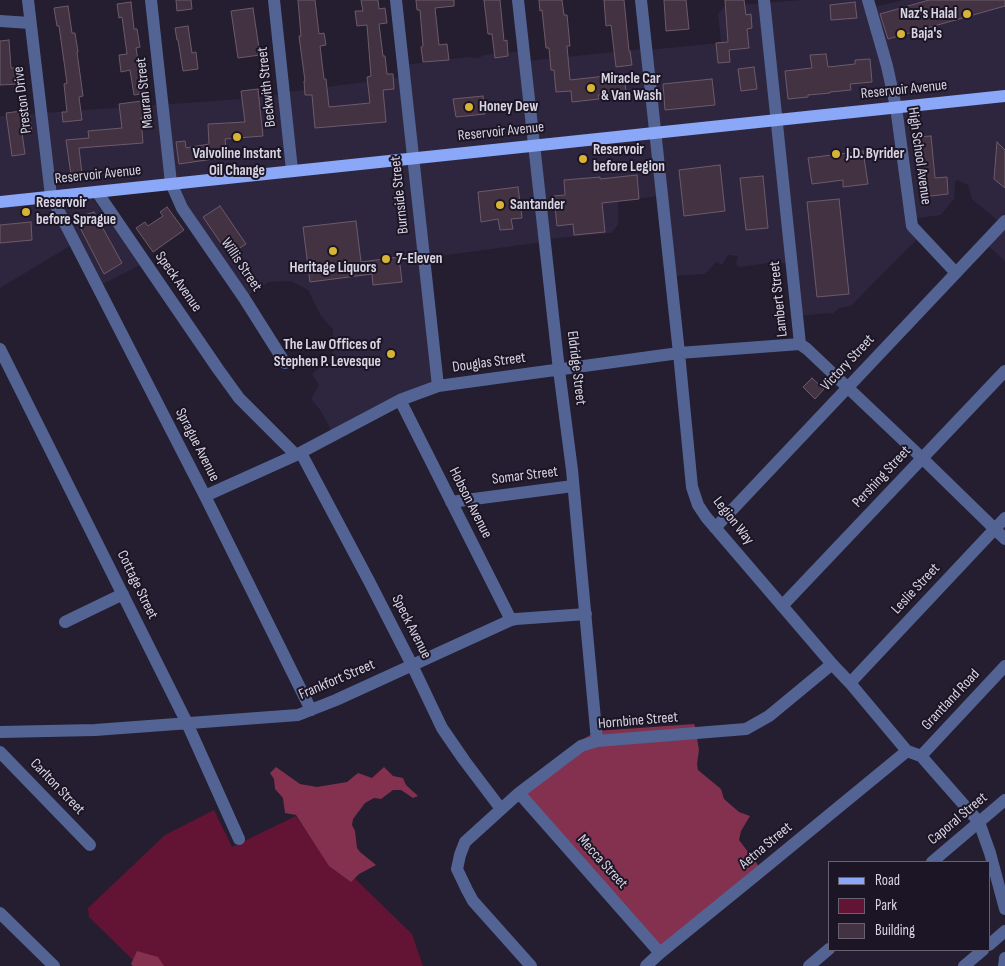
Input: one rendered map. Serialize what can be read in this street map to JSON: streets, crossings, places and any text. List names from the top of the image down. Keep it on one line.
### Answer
{"streets":{"main road":["Reservoir Avenue"],"street":["Beckwith Street","Mauran Street","Preston Drive","High School Avenue","Burnside Street","Willis Street","Speck Avenue","Lambert Street","Douglas Street","Victory Street","Eldridge Street","Sprague Avenue","Somar Street","Pershing Street","Hobson Avenue","Legion Way","Cottage Street","Leslie Street","Frankfort Street","Grantland Road","Hornbine Street","Carlton Street","Caporal Street","Aetna Street","Mecca Street"]},"crossings":[["Beckwith Street","Reservoir Avenue"],["Reservoir Avenue","Mauran Street"],["Reservoir Avenue","Preston Drive"],["Reservoir Avenue","High School Avenue"],["Reservoir Avenue","Burnside Street"],["Reservoir Avenue","Willis Street"],["Reservoir Avenue","Speck Avenue"],["Reservoir Avenue","Lambert Street"],["Reservoir Avenue","Eldridge Street"],["Reservoir Avenue","Sprague Avenue"],["Reservoir Avenue","Legion Way"],["Mauran Street","Willis Street"],["Preston Drive","Sprague Avenue"],["High School Avenue","Victory Street"],["Burnside Street","Douglas Street"],["Speck Avenue","Douglas Street"],["Speck Avenue","Frankfort Street"],["Speck Avenue","Hornbine Street"],["Lambert Street","Douglas Street"],["Lambert Street","Victory Street"],["Lambert Street","Pershing Street"],["Lambert Street","Leslie Street"],["Douglas Street","Eldridge Street"],["Douglas Street","Sprague Avenue"],["Douglas Street","Hobson Avenue"],["Douglas Street","Legion Way"],["Victory Street","Legion Way"],["Eldridge Street","Somar Street"],["Eldridge Street","Frankfort Street"],["Eldridge Street","Hornbine Street"],["Sprague Avenue","Frankfort Street"],["Somar Street","Hobson Avenue"],["Pershing Street","Legion Way"],["Hobson Avenue","Frankfort Street"],["Legion Way","Leslie Street"],["Legion Way","Hornbine Street"],["Legion Way","Aetna Street"],["Cottage Street","Frankfort Street"],["Hornbine Street","Mecca Street"],["Aetna Street","Mecca Street"]],"places":["Naz's Halal","Baja's","Miracle Car & Van Wash","Honey Dew","Valvoline Instant Oil Change","J.D. Byrider","Reservoir before Legion","Santander","Reservoir before Sprague","Heritage Liquors","7-Eleven","The Law Offices of Stephen P. Levesque"],"legend":["Road","Park","Building"]}
